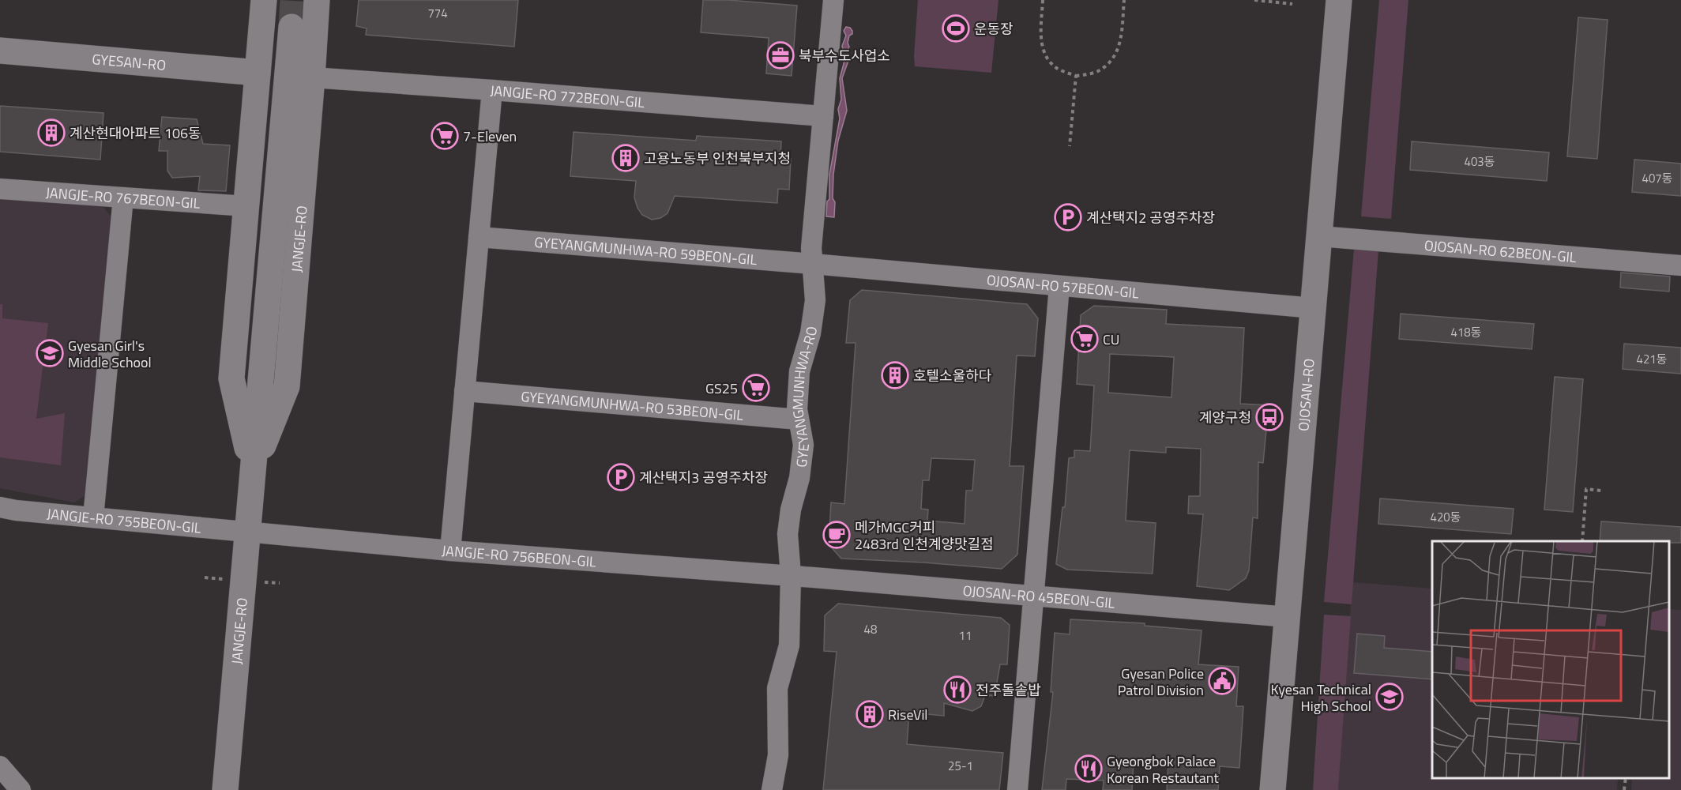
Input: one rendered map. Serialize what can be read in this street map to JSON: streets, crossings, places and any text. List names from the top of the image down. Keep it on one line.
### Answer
{"streets":{"main road":["GYESAN-RO","JANGJE-RO","OJOSAN-RO"],"street":["JANGJE-RO 772BEON-GIL","JANGJE-RO 767BEON-GIL","GYEYANGMUNHWA-RO 59BEON-GIL","OJOSAN-RO 62BEON-GIL","OJOSAN-RO 57BEON-GIL","GYEYANGMUNHWA-RO","GYEYANGMUNHWA-RO 53BEON-GIL","JANGJE-RO 755BEON-GIL","JANGJE-RO 756BEON-GIL","OJOSAN-RO 45BEON-GIL"]},"crossings":[["GYESAN-RO","JANGJE-RO"],["JANGJE-RO 772BEON-GIL","JANGJE-RO"],["JANGJE-RO 772BEON-GIL","GYEYANGMUNHWA-RO"],["JANGJE-RO 767BEON-GIL","JANGJE-RO"],["JANGJE-RO","JANGJE-RO 755BEON-GIL"],["JANGJE-RO","JANGJE-RO 756BEON-GIL"],["GYEYANGMUNHWA-RO 59BEON-GIL","OJOSAN-RO 57BEON-GIL"],["GYEYANGMUNHWA-RO 59BEON-GIL","GYEYANGMUNHWA-RO"],["OJOSAN-RO 62BEON-GIL","OJOSAN-RO"],["OJOSAN-RO 57BEON-GIL","OJOSAN-RO"],["OJOSAN-RO 57BEON-GIL","GYEYANGMUNHWA-RO"],["OJOSAN-RO","OJOSAN-RO 45BEON-GIL"],["GYEYANGMUNHWA-RO","GYEYANGMUNHWA-RO 53BEON-GIL"],["GYEYANGMUNHWA-RO","JANGJE-RO 756BEON-GIL"],["GYEYANGMUNHWA-RO","OJOSAN-RO 45BEON-GIL"],["JANGJE-RO 755BEON-GIL","JANGJE-RO 756BEON-GIL"],["JANGJE-RO 756BEON-GIL","OJOSAN-RO 45BEON-GIL"]],"places":{"sports":["운동장"],"office":["북부수도사업소"],"building":["계산현대아파트 106동","고용노동부 인천북부지청","호텔소울하다","RiseVil"],"supermarket":["7-Eleven","CU","GS25"],"parking":["계산택지2 공영주차장","계산택지3 공영주차장"],"school or university":["Gyesan Girl's Middle School","Kyesan Technical High School"],"bus stop":["계양구청"],"cafe":["메가MGC커피 2483rd 인천계양맛길점"],"public building":["Gyesan Police Patrol Division"],"restaurant":["전주돌솥밥","Gyeongbok Palace Korean Restautant"]},"house_numbers":["774","403동","407동","418동","421동","420동","48","11","25-1"]}
